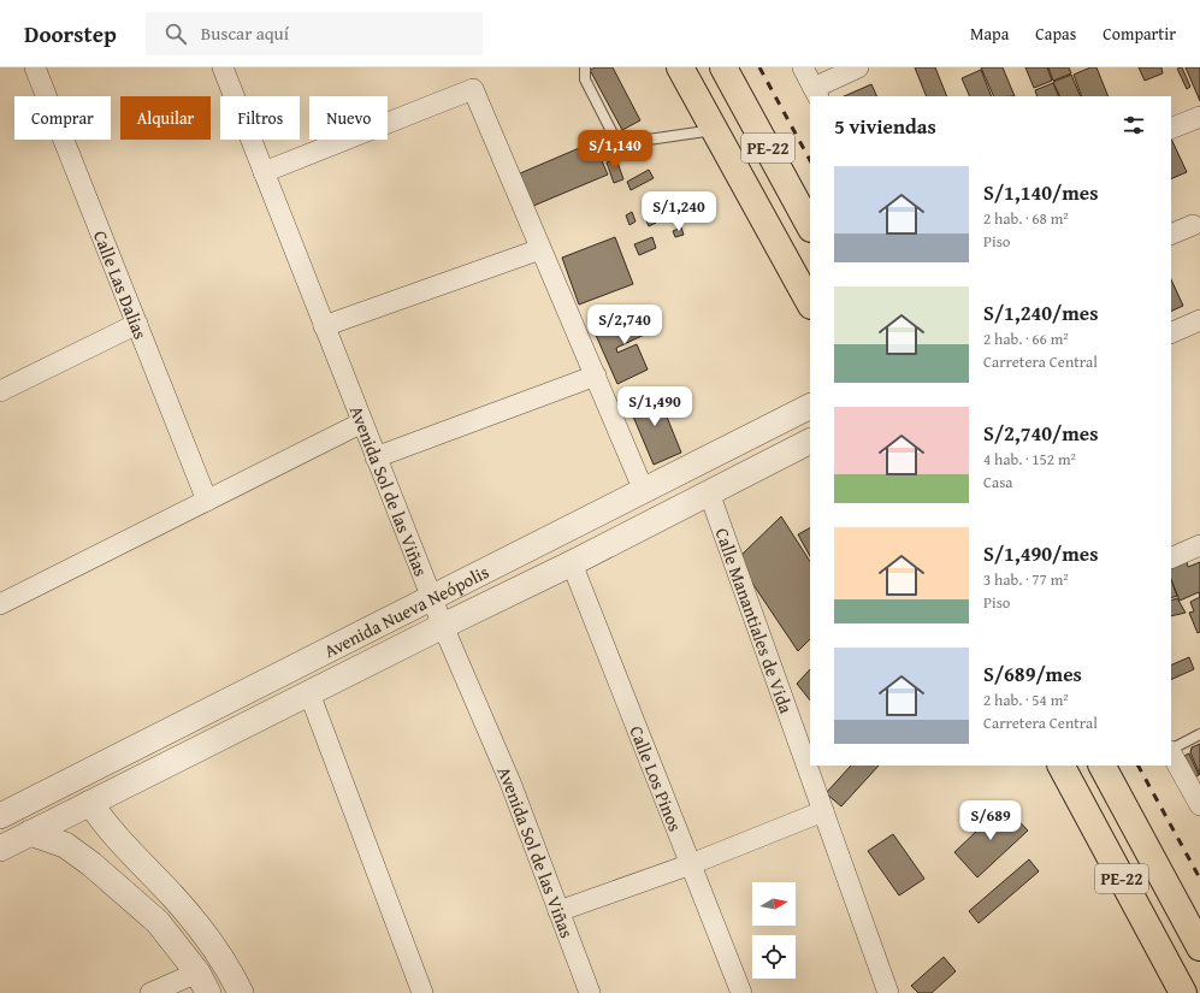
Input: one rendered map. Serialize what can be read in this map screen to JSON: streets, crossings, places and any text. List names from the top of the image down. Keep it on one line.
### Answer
{"streets":{"highway":["PE-22"],"street":["Calle Las Dalias","Avenida Sol de las Viñas","Avenida Nueva Neópolis","Calle Manantiales de Vida","Calle Los Pinos"]},"crossings":[["Avenida Sol de las Viñas","Avenida Nueva Neópolis"],["Avenida Nueva Neópolis","Calle Manantiales de Vida"],["Avenida Nueva Neópolis","Calle Los Pinos"]],"north":"right","page":{"header":"Doorstep","search":"Buscar aquí","nav":["Mapa","Capas","Compartir"],"chip":["Comprar","Alquilar","Filtros","Nuevo"],"heading":"5 viviendas","price":["S/1,140","S/1,240","S/2,740","S/1,490","S/689"],"list":[{"name":"S/1,140/mes","note":"2 hab. · 68 m² · Piso"},{"name":"S/1,240/mes","note":"2 hab. · 66 m² · Carretera Central"},{"name":"S/2,740/mes","note":"4 hab. · 152 m² · Casa"},{"name":"S/1,490/mes","note":"3 hab. · 77 m² · Piso"},{"name":"S/689/mes","note":"2 hab. · 54 m² · Carretera Central"}]}}
